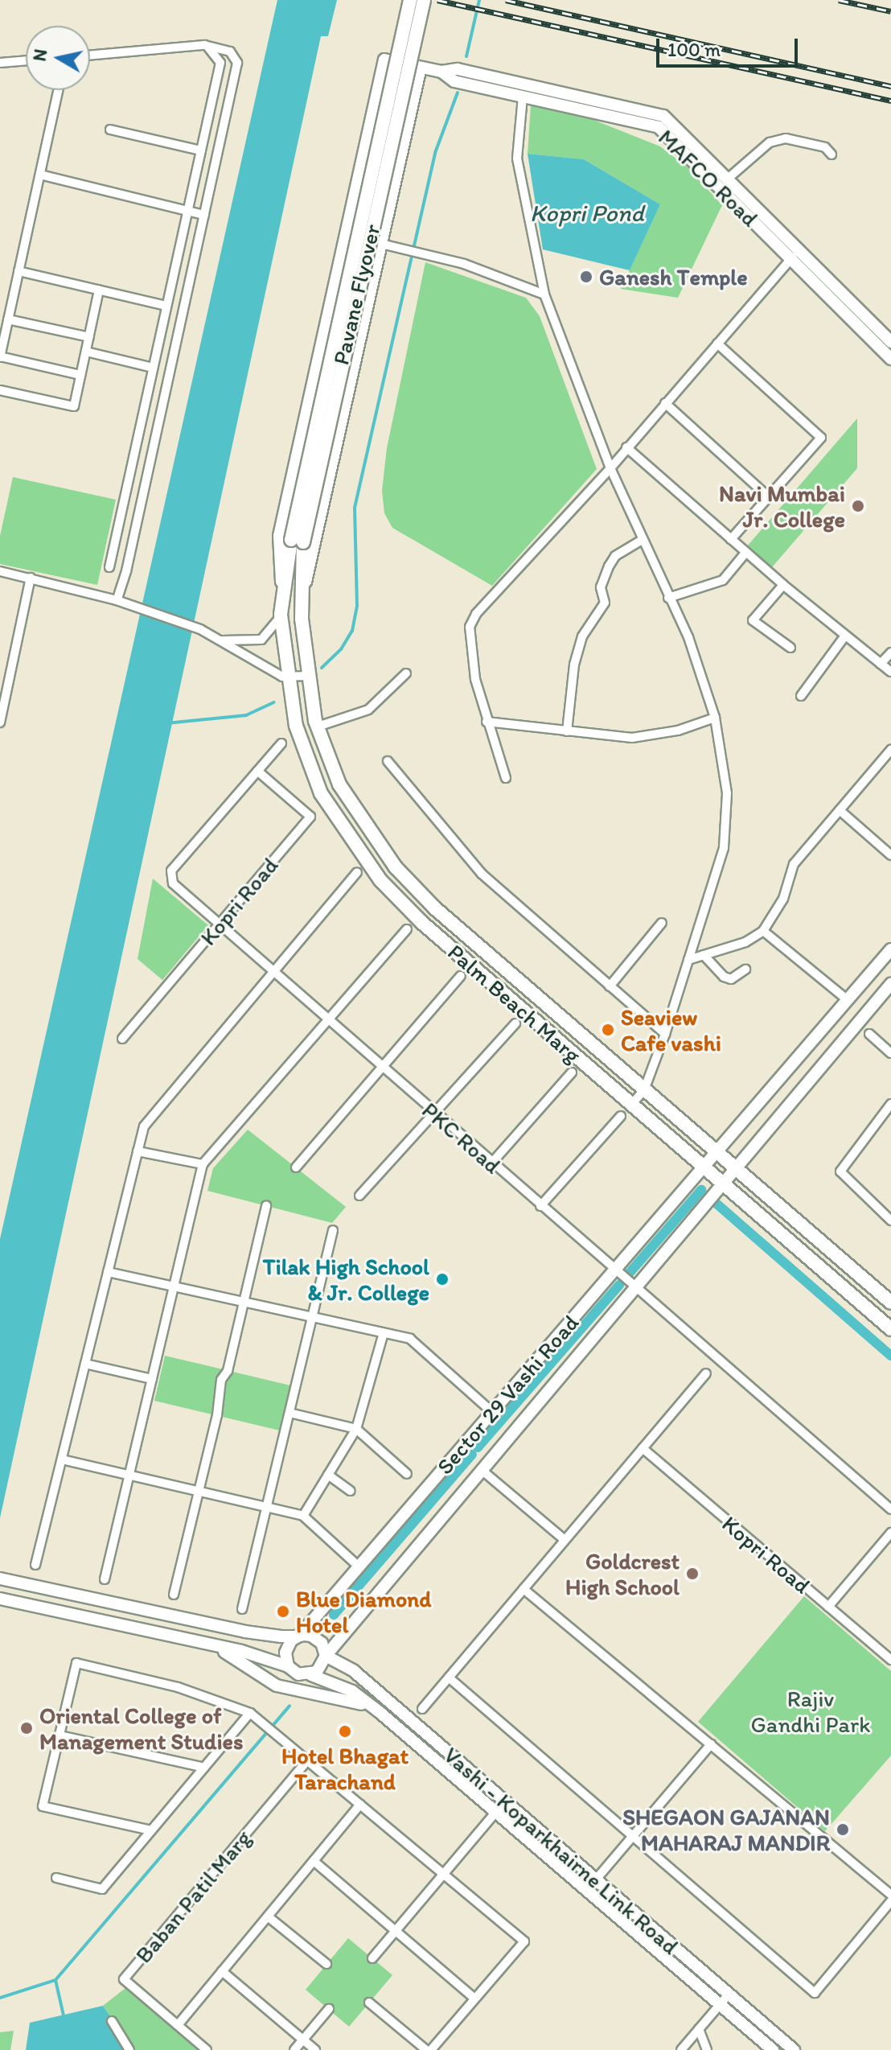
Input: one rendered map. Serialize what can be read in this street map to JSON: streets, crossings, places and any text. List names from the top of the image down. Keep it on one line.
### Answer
{"streets":{"main road":["MAFCO Road","Pavane Flyover","Palm Beach Marg","Sector 29 Vashi Road","Vashi - Koparkhairne Link Road"],"street":["Kopri Road","PKC Road","Baban Patil Marg"]},"crossings":[["MAFCO Road","Pavane Flyover"],["MAFCO Road","Palm Beach Marg"],["Pavane Flyover","Palm Beach Marg"],["Kopri Road","PKC Road"],["Palm Beach Marg","Sector 29 Vashi Road"],["PKC Road","Sector 29 Vashi Road"],["Sector 29 Vashi Road","Vashi - Koparkhairne Link Road"]],"water":["Kopri Pond"],"parks":["Rajiv Gandhi Park"],"places":["Ganesh Temple","Navi Mumbai Jr. College","Seaview Cafe vashi","Tilak High School & Jr. College","Goldcrest High School","Blue Diamond Hotel","Oriental College of Management Studies","Hotel Bhagat Tarachand","SHEGAON GAJANAN MAHARAJ MANDIR"],"scale_bar":"100 m","north":"left"}
